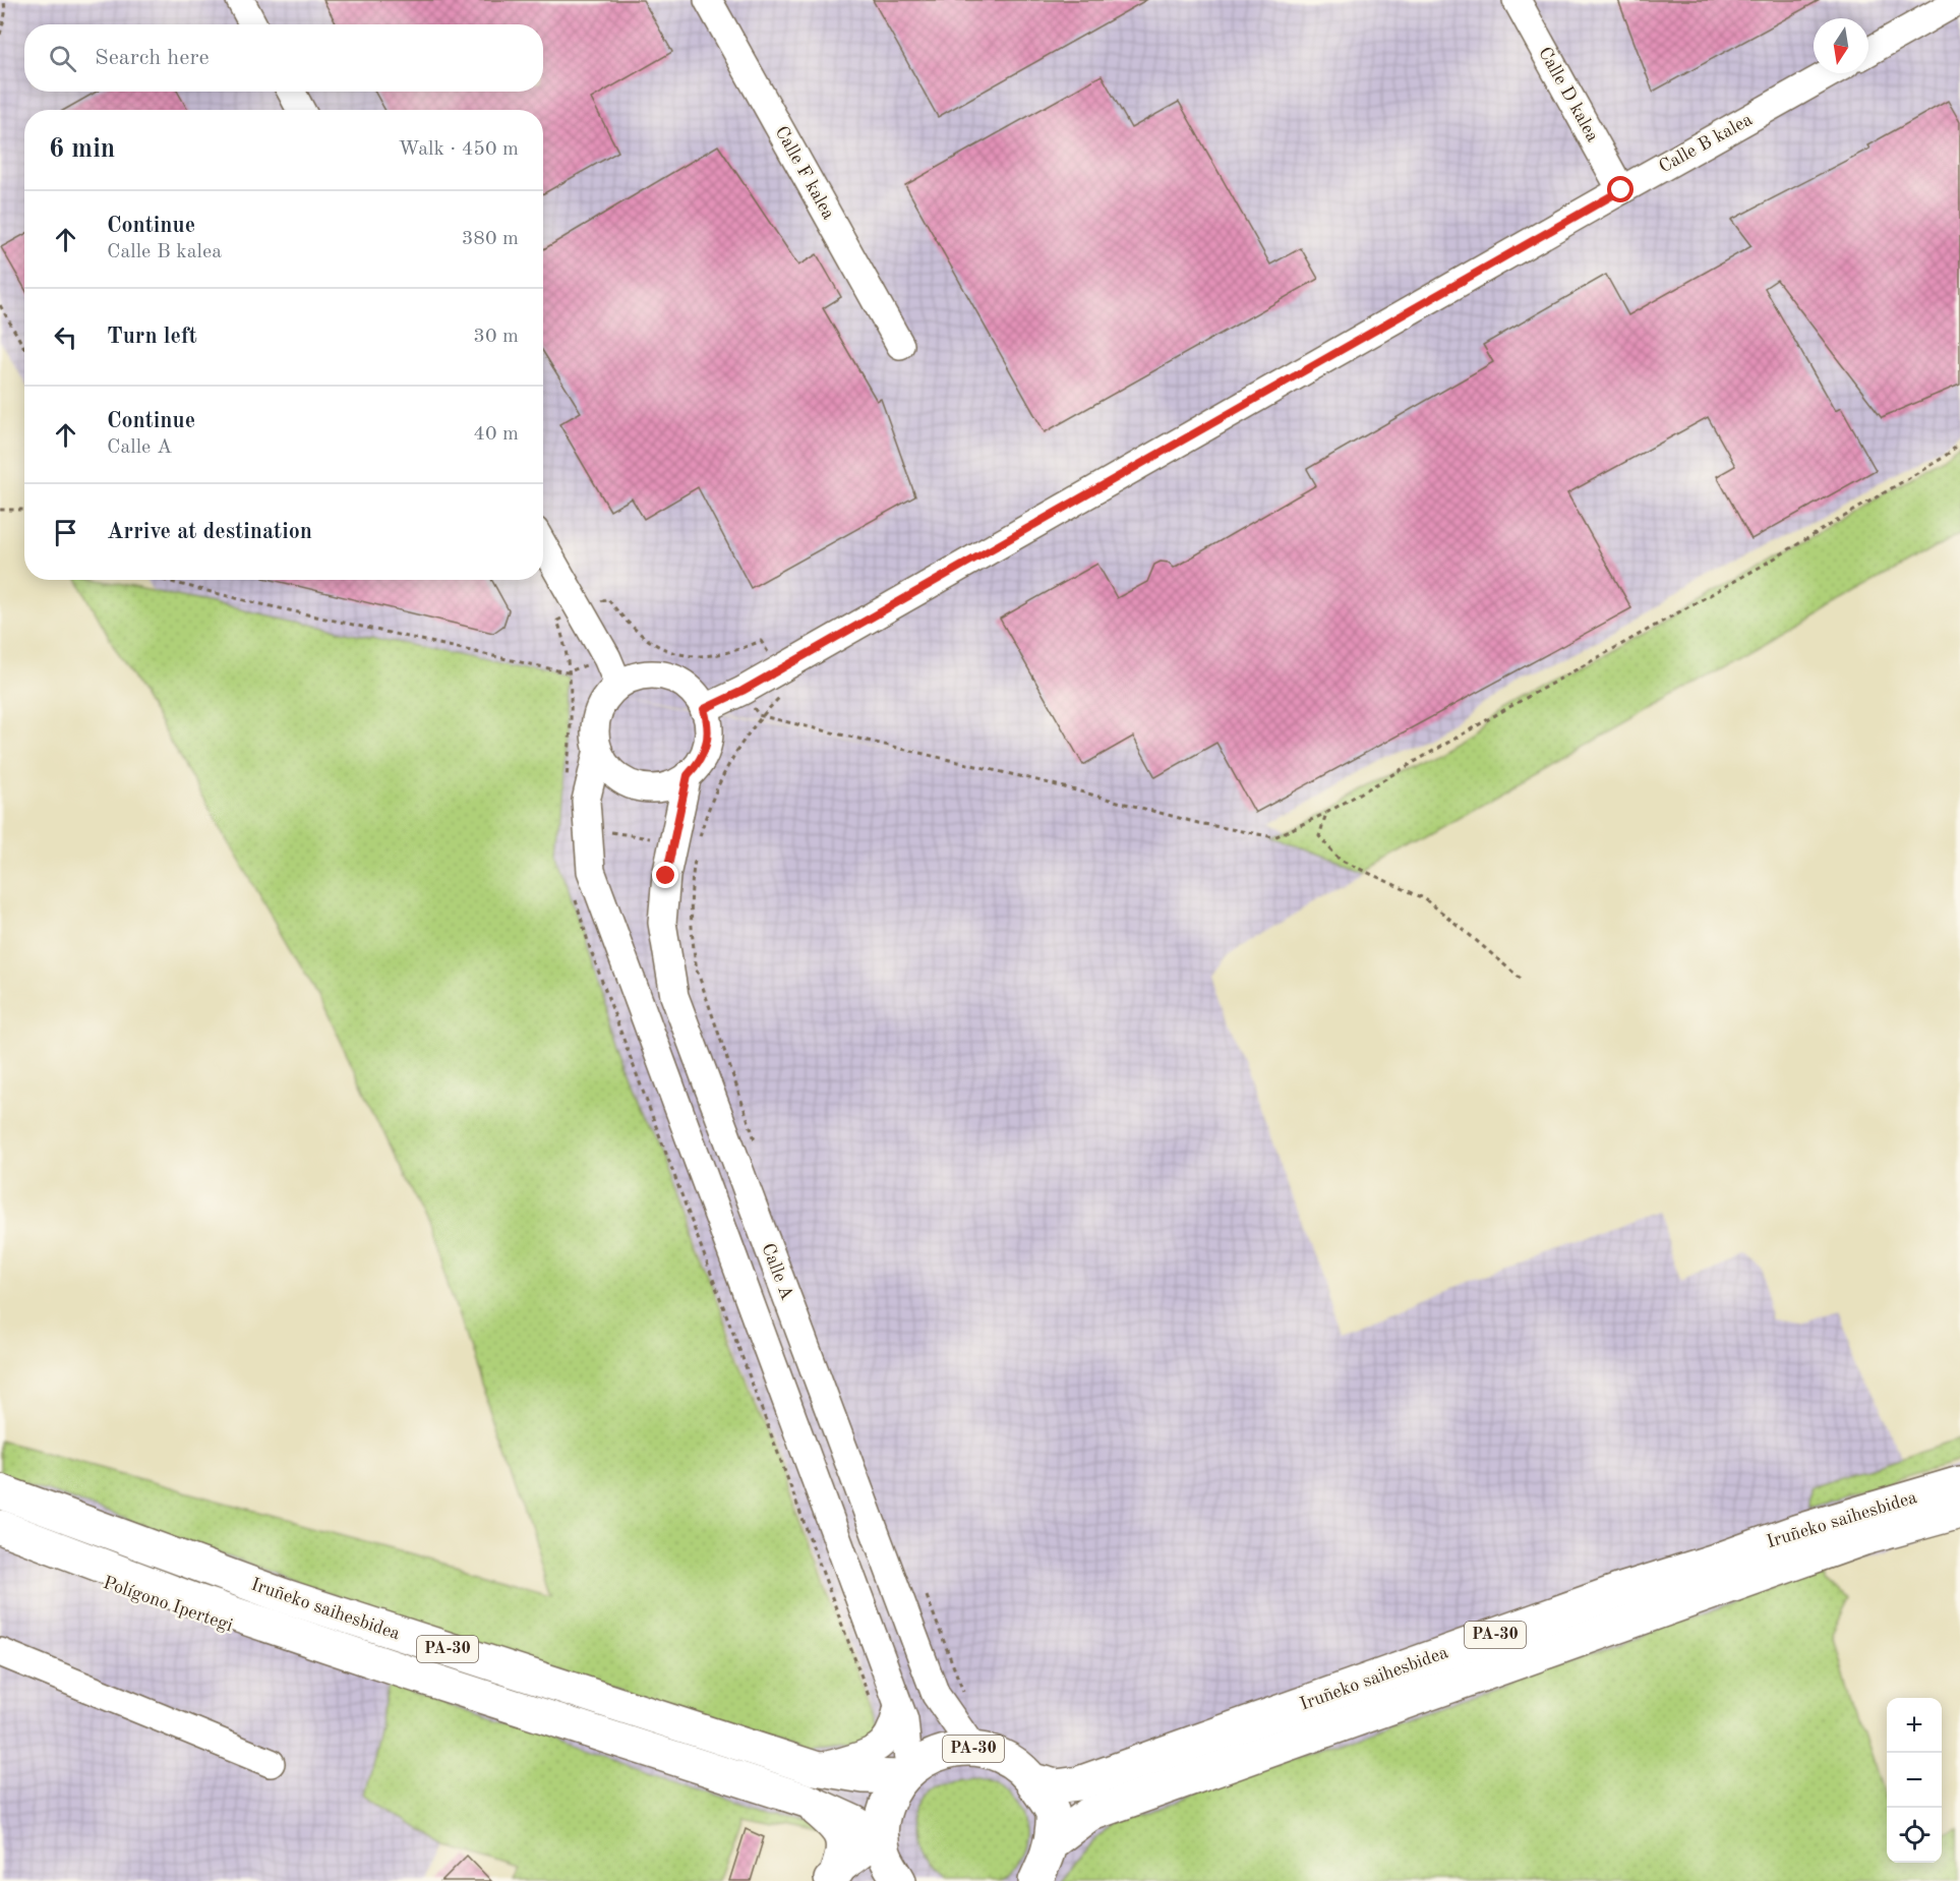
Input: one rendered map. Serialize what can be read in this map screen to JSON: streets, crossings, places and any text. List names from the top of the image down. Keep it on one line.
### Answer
{"streets":{"highway":["Iruñeko saihesbidea","PA-30"],"street":["Calle D kalea","Calle B kalea","Calle F kalea","Calle A","Polígono Ipertegi"]},"crossings":[["Calle D kalea","Calle B kalea"],["Calle B kalea","Calle A"],["Calle A","Iruñeko saihesbidea"],["Calle A","PA-30"],["Iruñeko saihesbidea","Polígono Ipertegi"],["Iruñeko saihesbidea","PA-30"]],"north":"bottom","page":{"search":"Search here","heading":["6 min","Walk · 450 m"],"list":[["Continue","Calle B kalea","380 m"],["Turn left","30 m"],["Continue","Calle A","40 m"],"Arrive at destination"],"map_buttons":["+","−"]}}
